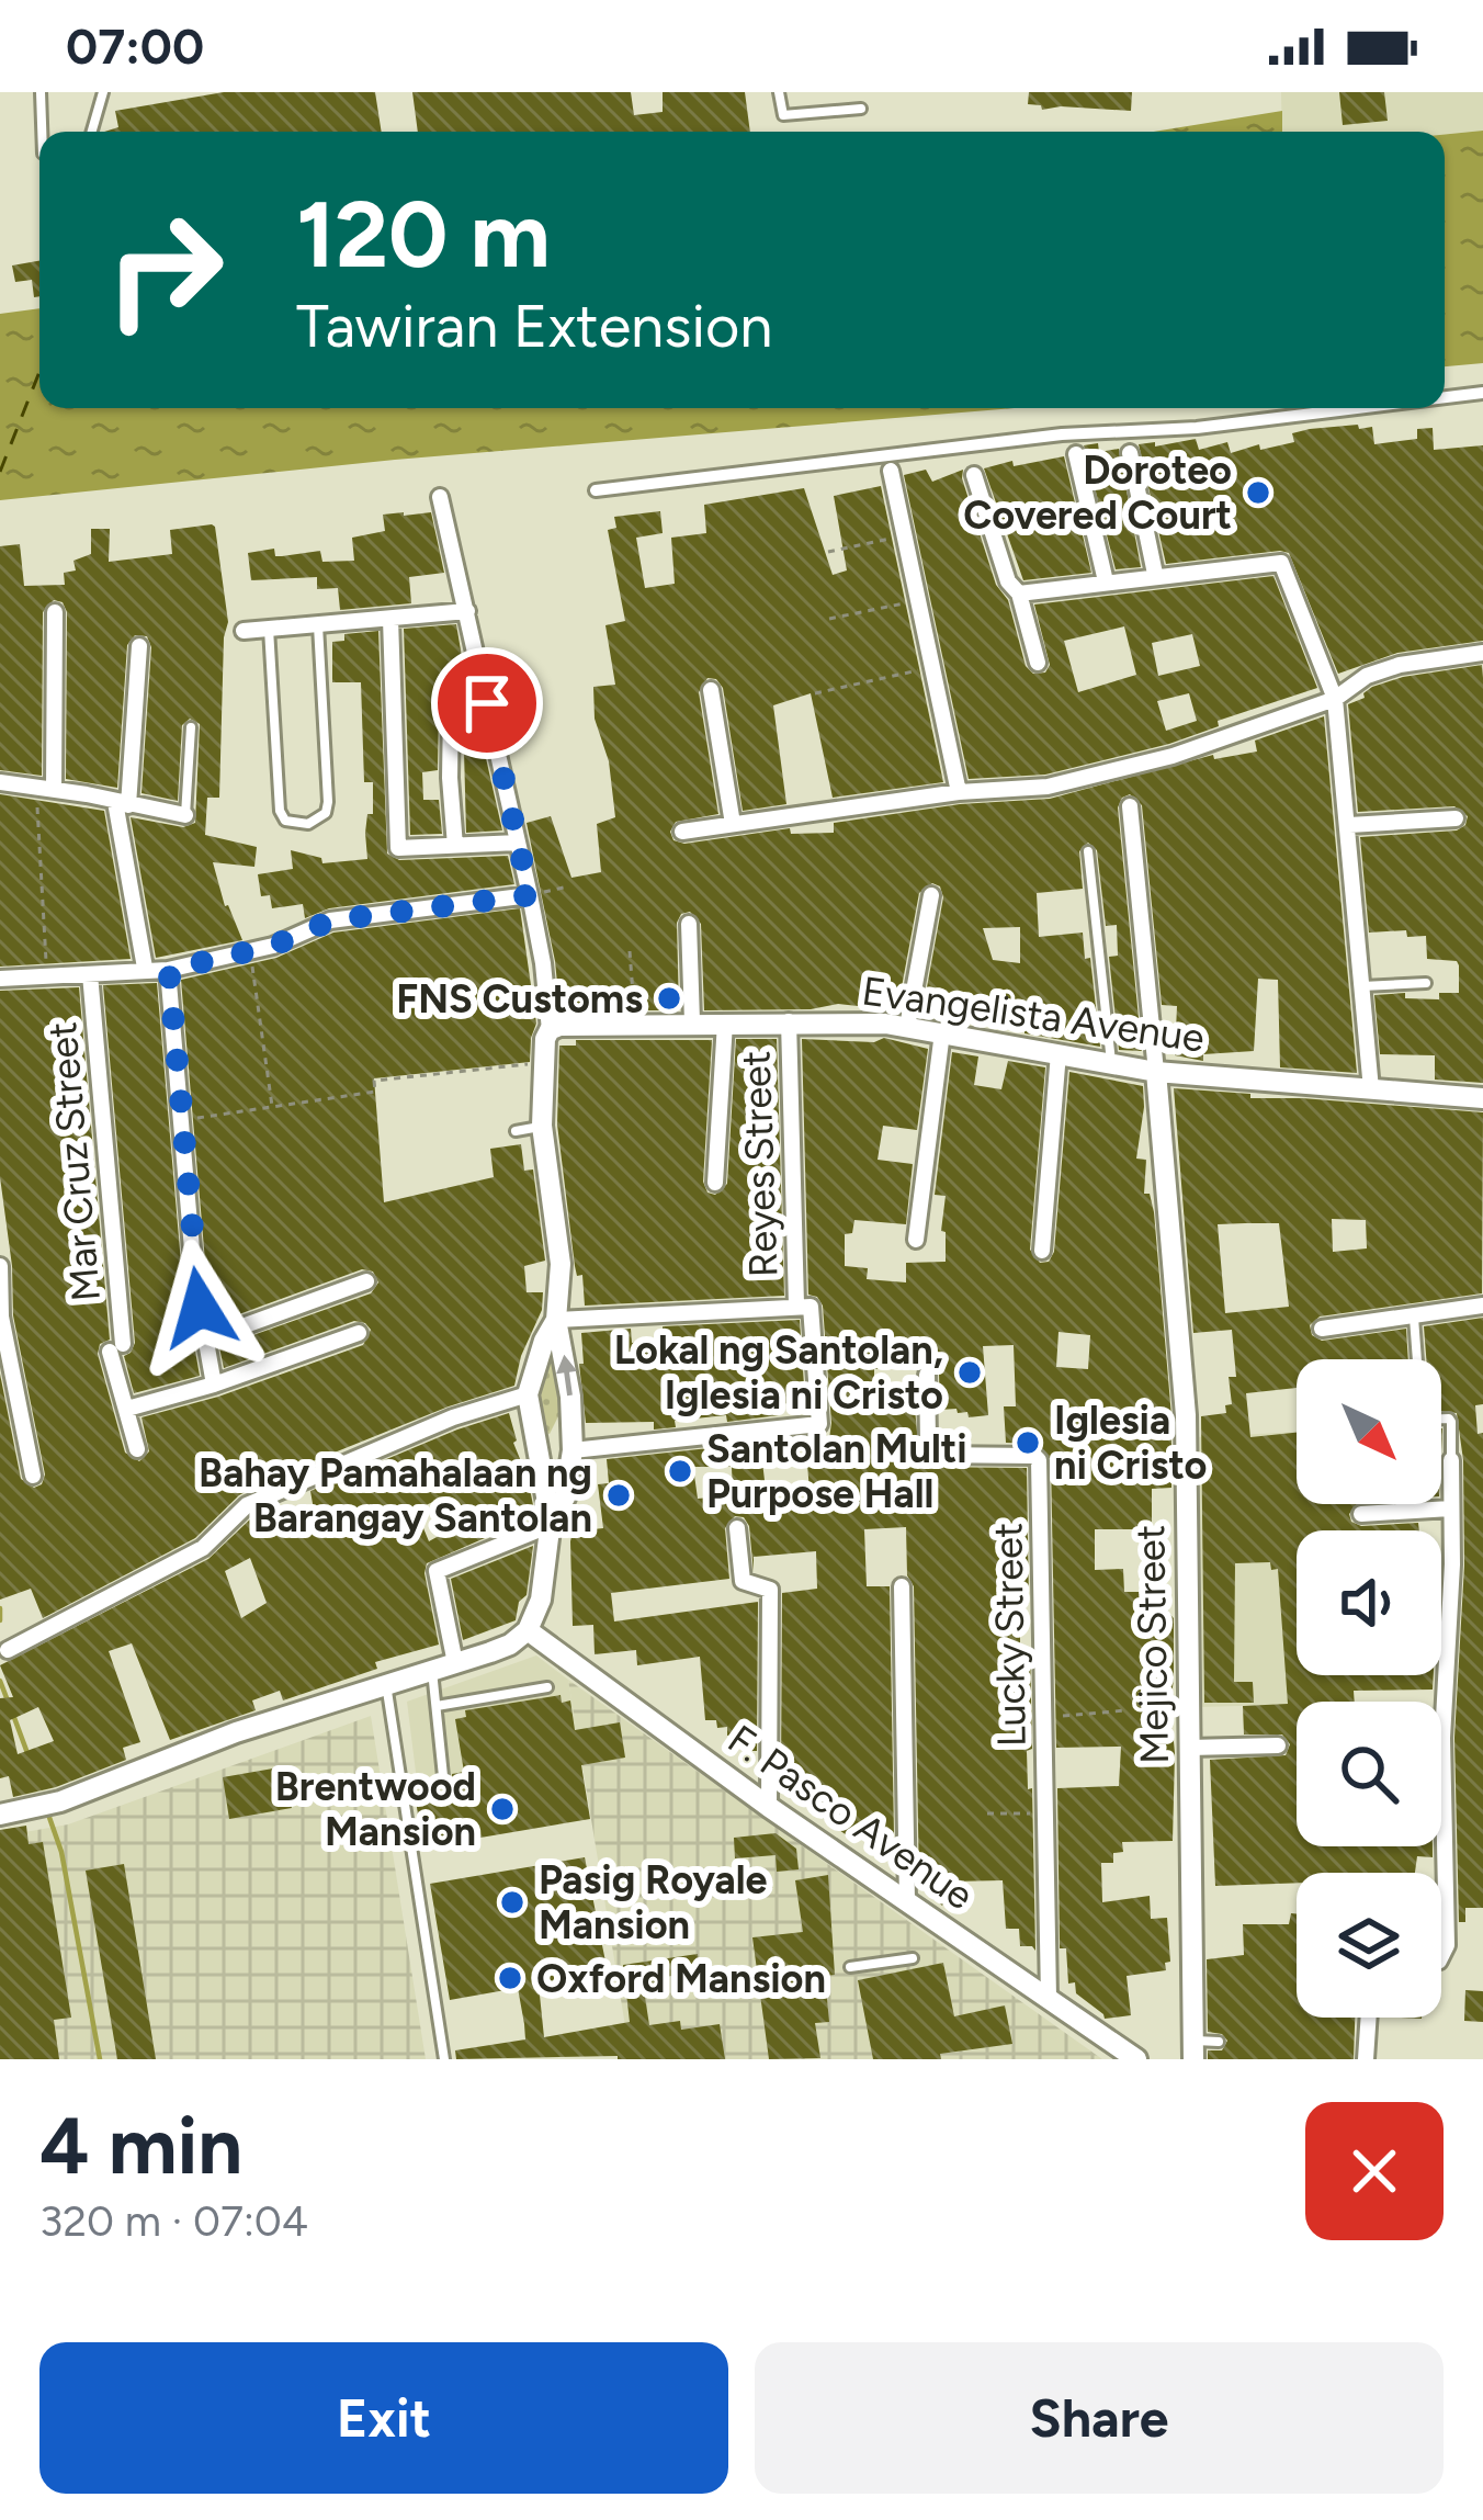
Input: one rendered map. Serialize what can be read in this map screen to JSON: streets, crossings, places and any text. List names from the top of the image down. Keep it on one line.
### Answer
{"streets":{"street":["Evangelista Avenue","Mar Cruz Street","Reyes Street","Lucky Street","Mejico Street","F. Pasco Avenue"]},"crossings":[["Evangelista Avenue","Reyes Street"],["Evangelista Avenue","Mejico Street"],["Lucky Street","F. Pasco Avenue"]],"places":["Doroteo Covered Court","FNS Customs","Lokal ng Santolan, Iglesia ni Cristo","Iglesia ni Cristo","Santolan Multi Purpose Hall","Bahay Pamahalaan ng Barangay Santolan","Brentwood Mansion","Pasig Royale Mansion","Oxford Mansion"],"north":"bottom right","page":{"status":"07:00","turn":["120 m","Tawiran Extension"],"heading":["4 min","320 m · 07:04"],"buttons":["Exit","Share"]}}
